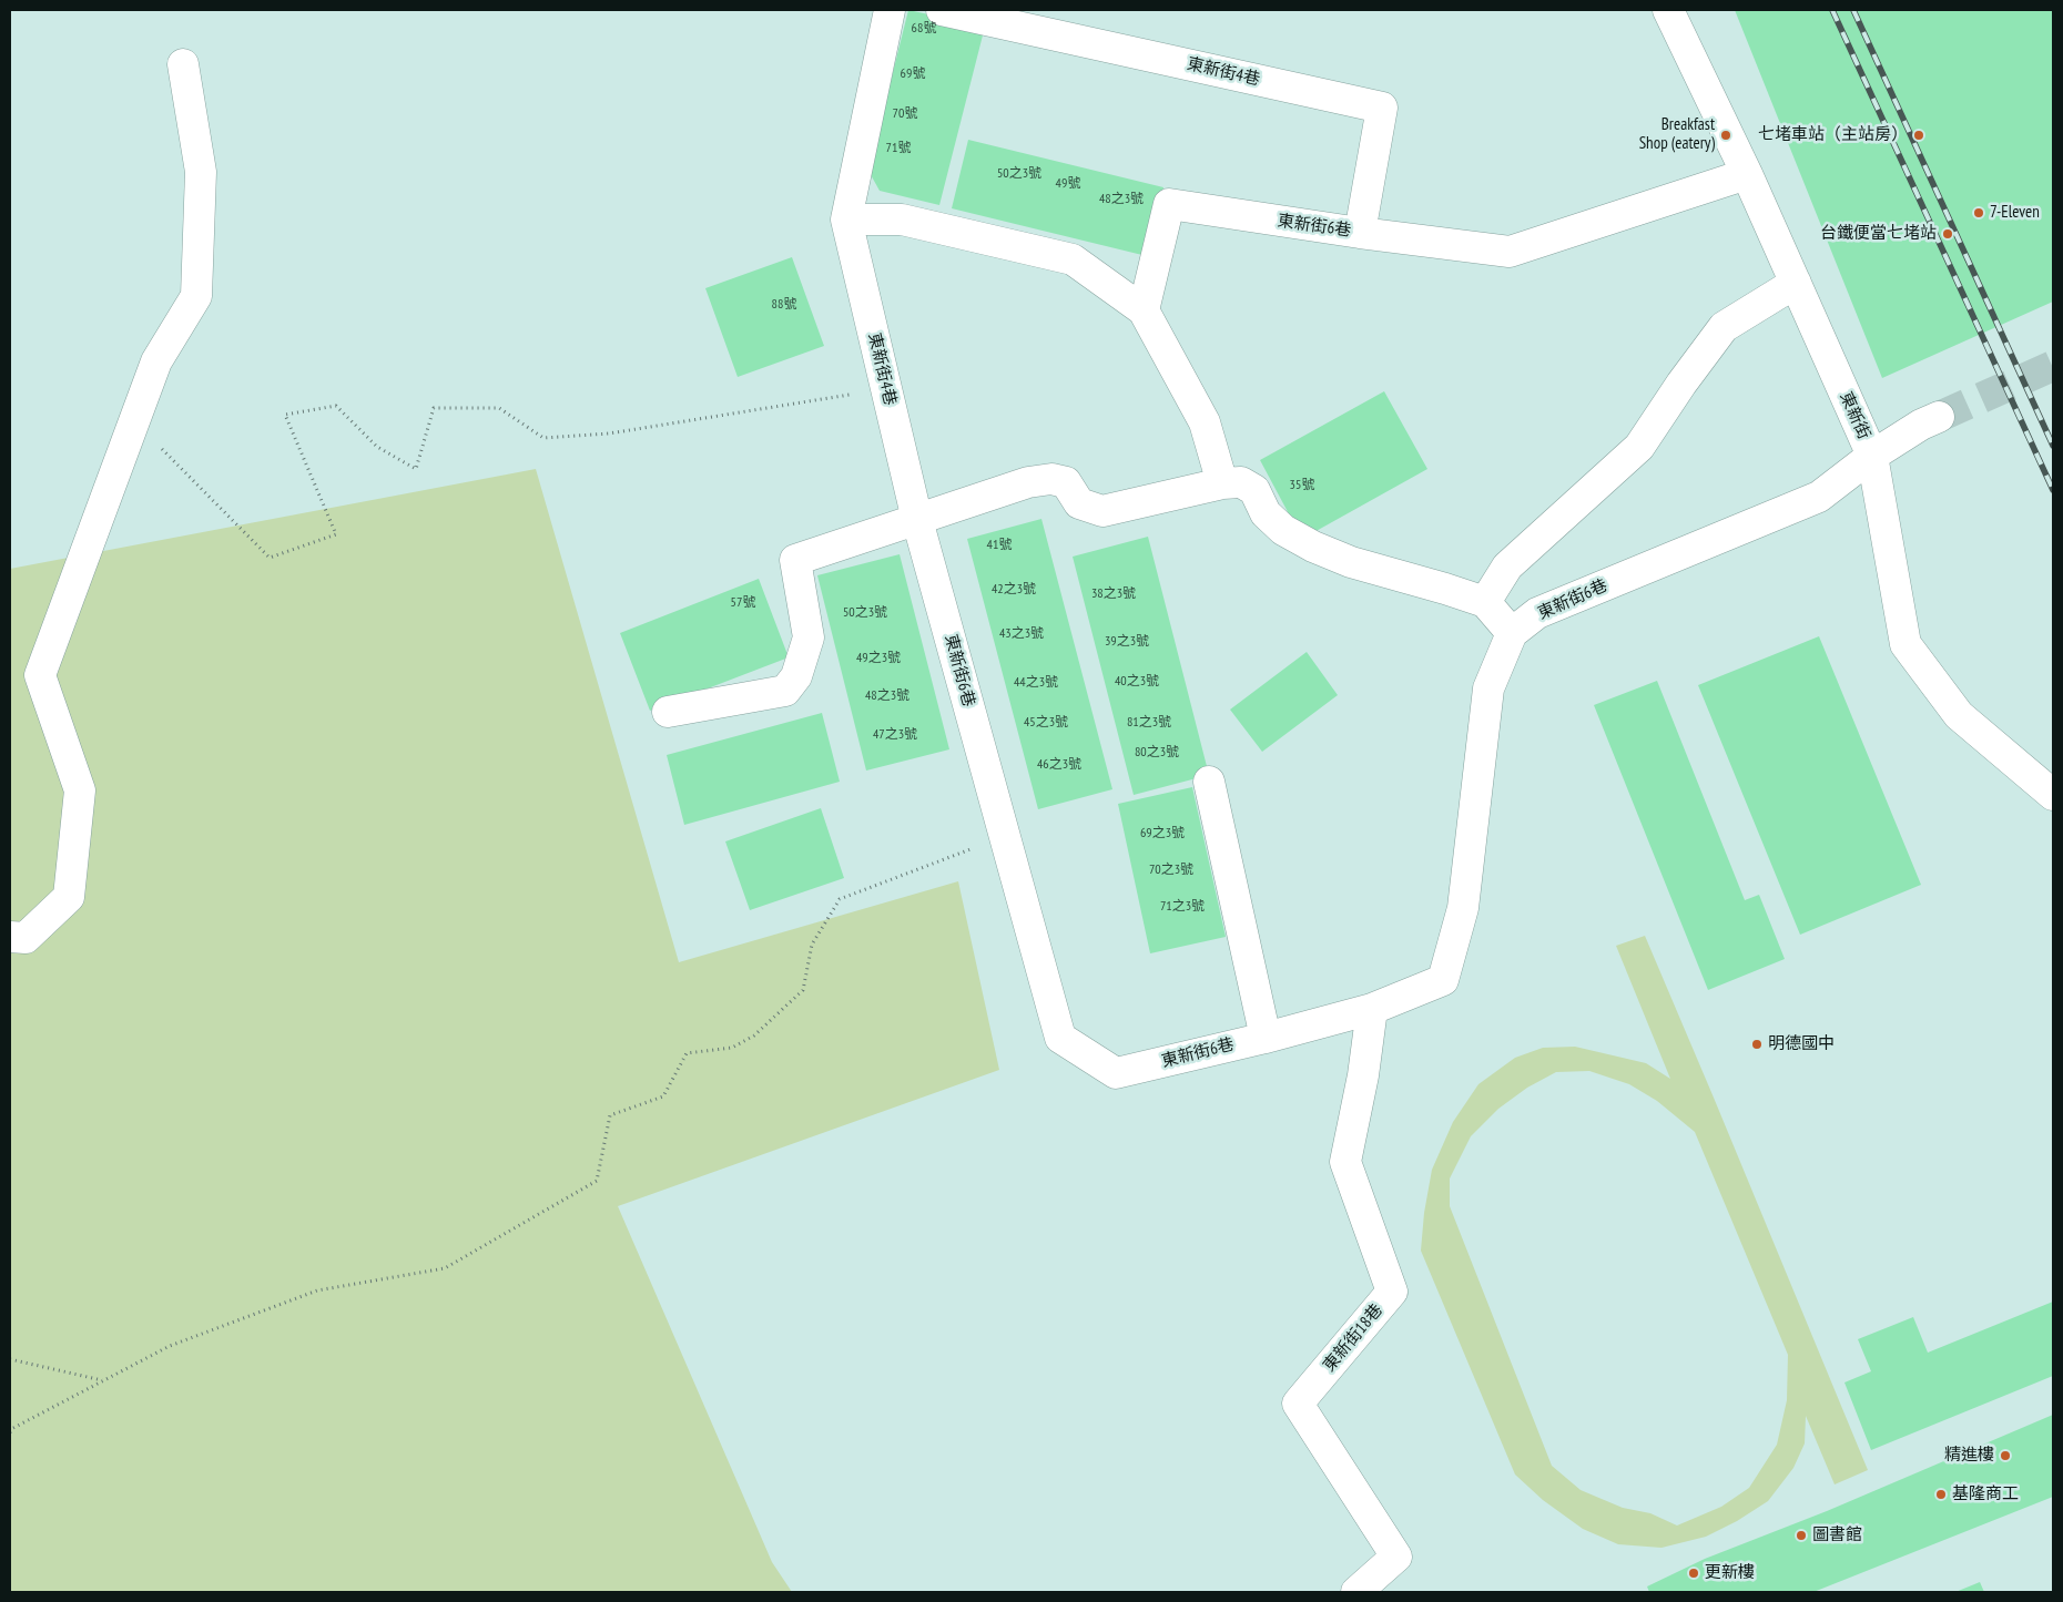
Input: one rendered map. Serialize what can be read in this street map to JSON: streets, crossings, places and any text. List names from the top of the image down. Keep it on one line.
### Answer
{"streets":{"street":["東新街4巷","東新街6巷","東新街","東新街18巷"]},"crossings":[["東新街4巷","東新街6巷"],["東新街6巷","東新街"],["東新街6巷","東新街18巷"]],"places":["Breakfast Shop (eatery)","七堵車站（主站房）","7-Eleven","台鐵便當七堵站","明德國中","精進樓","基隆商工","圖書館","更新樓"],"house_numbers":["68號","69號","70號","71號","50之3號","49號","48之3號","88號","35號","41號","42之3號","38之3號","57號","50之3號","43之3號","39之3號","49之3號","40之3號","44之3號","48之3號","45之3號","81之3號","47之3號","80之3號","46之3號","69之3號","70之3號","71之3號"]}
